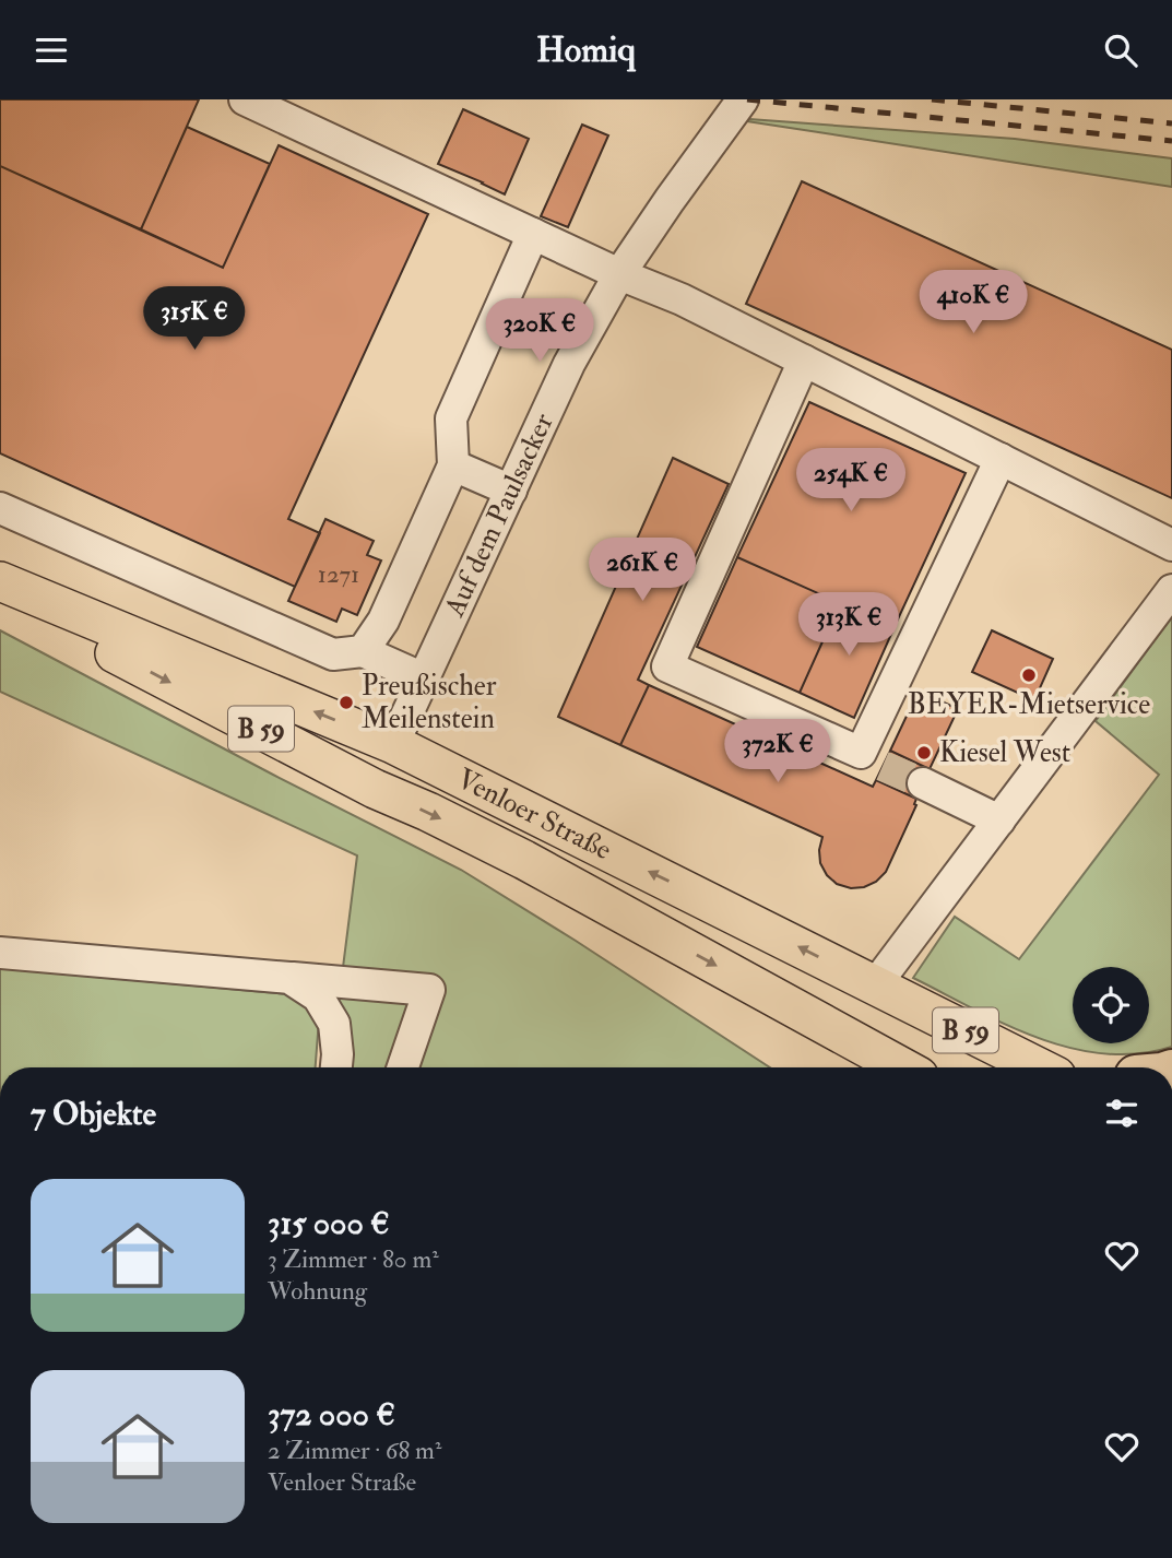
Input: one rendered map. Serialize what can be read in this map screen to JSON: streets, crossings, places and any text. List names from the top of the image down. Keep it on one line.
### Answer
{"streets":{"main road":["B 59","Venloer Straße"],"street":["Auf dem Paulsacker"]},"crossings":[["Auf dem Paulsacker","Venloer Straße"]],"places":["BEYER-Mietservice","Preußischer Meilenstein","Kiesel West"],"house_numbers":["1271"],"page":{"header":"Homiq","price":["410K €","315K €","320K €","254K €","261K €","313K €","372K €"],"heading":"7 Objekte","list":[{"name":"315 000 €","note":"3 Zimmer · 80 m² · Wohnung"},{"name":"372 000 €","note":"2 Zimmer · 68 m² · Venloer Straße"}]}}
